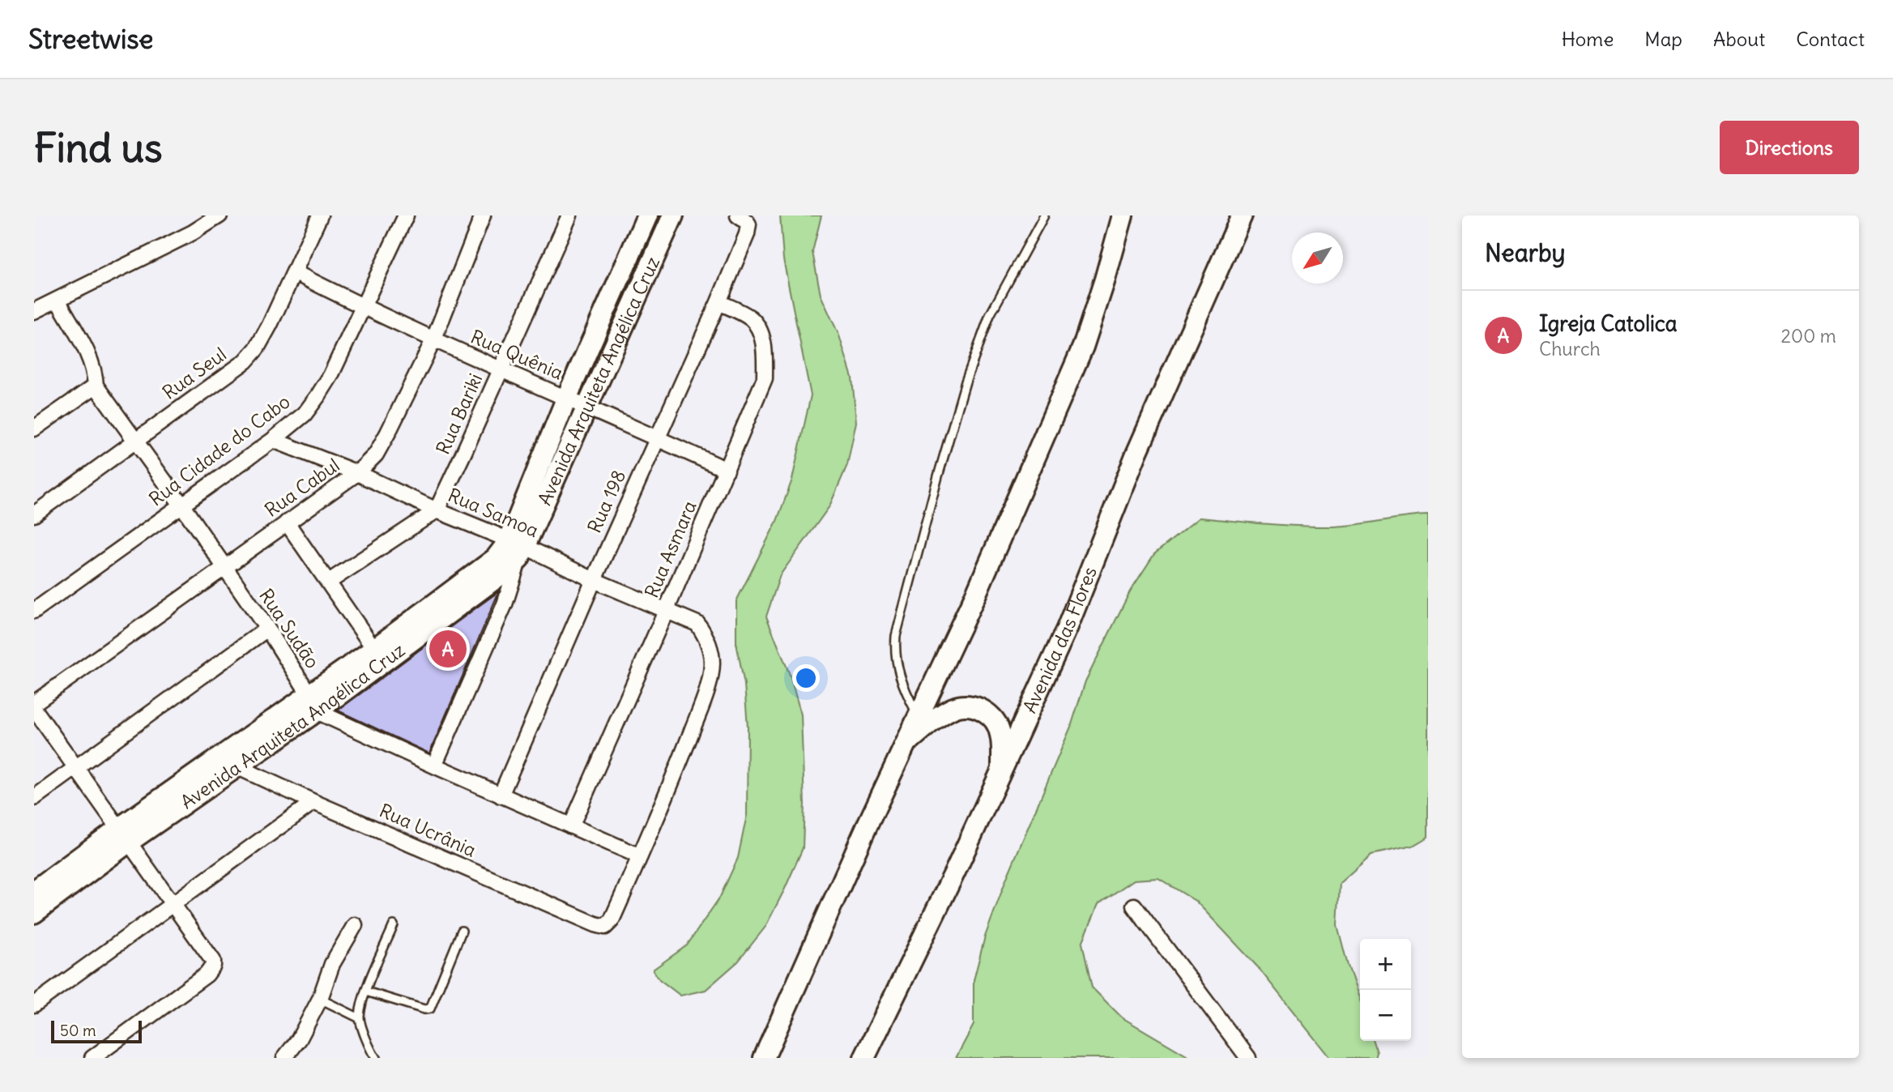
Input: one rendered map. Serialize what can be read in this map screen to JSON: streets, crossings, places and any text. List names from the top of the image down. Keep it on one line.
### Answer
{"streets":{"main road":["Avenida Arquiteta Angélica Cruz","Avenida das Flores"],"street":["Rua Quênia","Rua Seul","Rua Bariki","Rua Cidade do Cabo","Rua Cabul","Rua 198","Rua Samoa","Rua Asmara","Rua Sudão","Rua Ucrânia"]},"crossings":[["Rua Quênia","Rua Seul"],["Rua Quênia","Avenida Arquiteta Angélica Cruz"],["Rua Quênia","Rua Bariki"],["Rua Quênia","Rua Cidade do Cabo"],["Rua Quênia","Rua Cabul"],["Rua Quênia","Rua 198"],["Rua Quênia","Rua Asmara"],["Rua Seul","Rua Sudão"],["Avenida Arquiteta Angélica Cruz","Rua Samoa"],["Avenida Arquiteta Angélica Cruz","Rua Sudão"],["Avenida Arquiteta Angélica Cruz","Rua Ucrânia"],["Rua Bariki","Rua Samoa"],["Rua Cidade do Cabo","Rua Samoa"],["Rua Cidade do Cabo","Rua Sudão"],["Rua Cabul","Rua Samoa"],["Rua Cabul","Rua Sudão"],["Rua 198","Rua Samoa"],["Rua 198","Rua Asmara"],["Rua Samoa","Rua Asmara"],["Rua Samoa","Rua Ucrânia"]],"scale_bar":"50 m","north":"bottom left","page":{"header":"Streetwise","nav":["Home","Map","About","Contact"],"buttons":"Directions","title":"Find us","heading":"Nearby","list":[{"mark":"A","name":"Igreja Catolica","note":"Church","value":"200 m"}],"pins":"A","map_buttons":["+","−"],"scale":"50 m"}}
